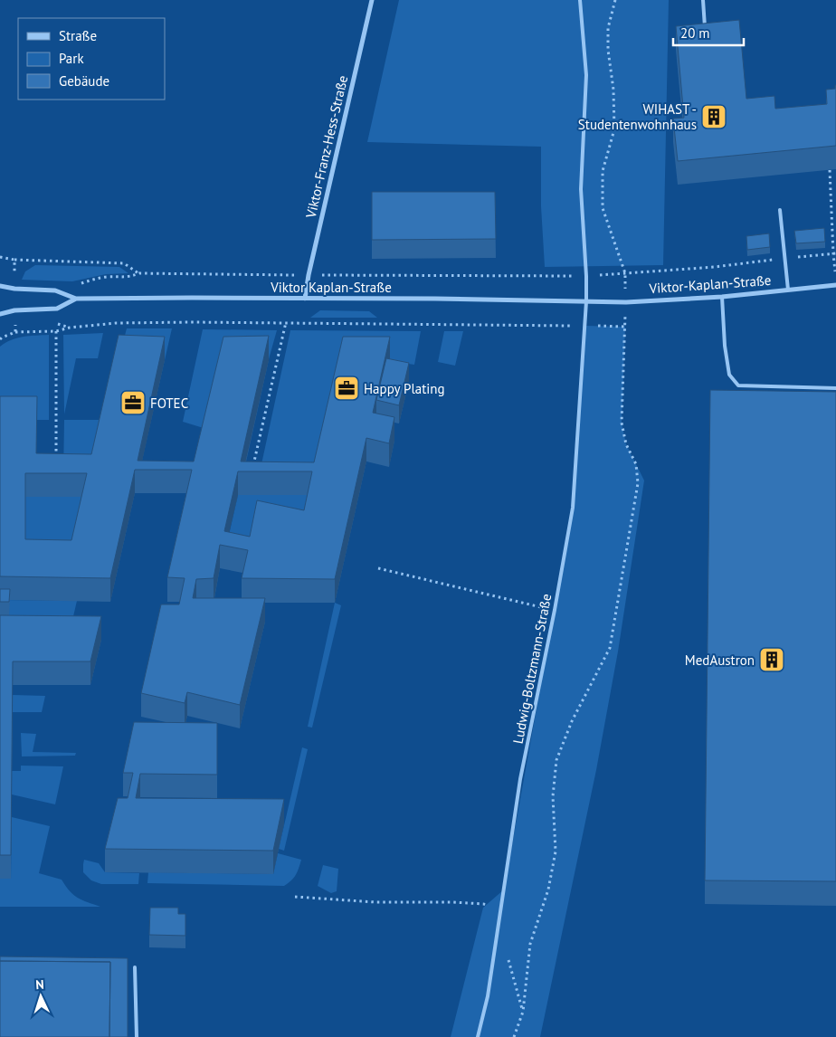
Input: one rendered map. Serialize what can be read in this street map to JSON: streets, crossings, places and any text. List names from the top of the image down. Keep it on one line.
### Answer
{"streets":{"street":["Viktor-Franz-Hess-Straße","Viktor-Kaplan-Straße","Viktor Kaplan-Straße"],"lane":["Ludwig-Boltzmann-Straße"]},"crossings":[["Viktor-Franz-Hess-Straße","Viktor Kaplan-Straße"],["Viktor-Kaplan-Straße","Viktor Kaplan-Straße"],["Viktor-Kaplan-Straße","Ludwig-Boltzmann-Straße"],["Viktor Kaplan-Straße","Ludwig-Boltzmann-Straße"]],"places":{"building":["WIHAST - Studentenwohnhaus","MedAustron"],"office":["Happy Plating","FOTEC"]},"legend":["Straße","Park","Gebäude"],"scale_bar":"20 m","north":"top"}
